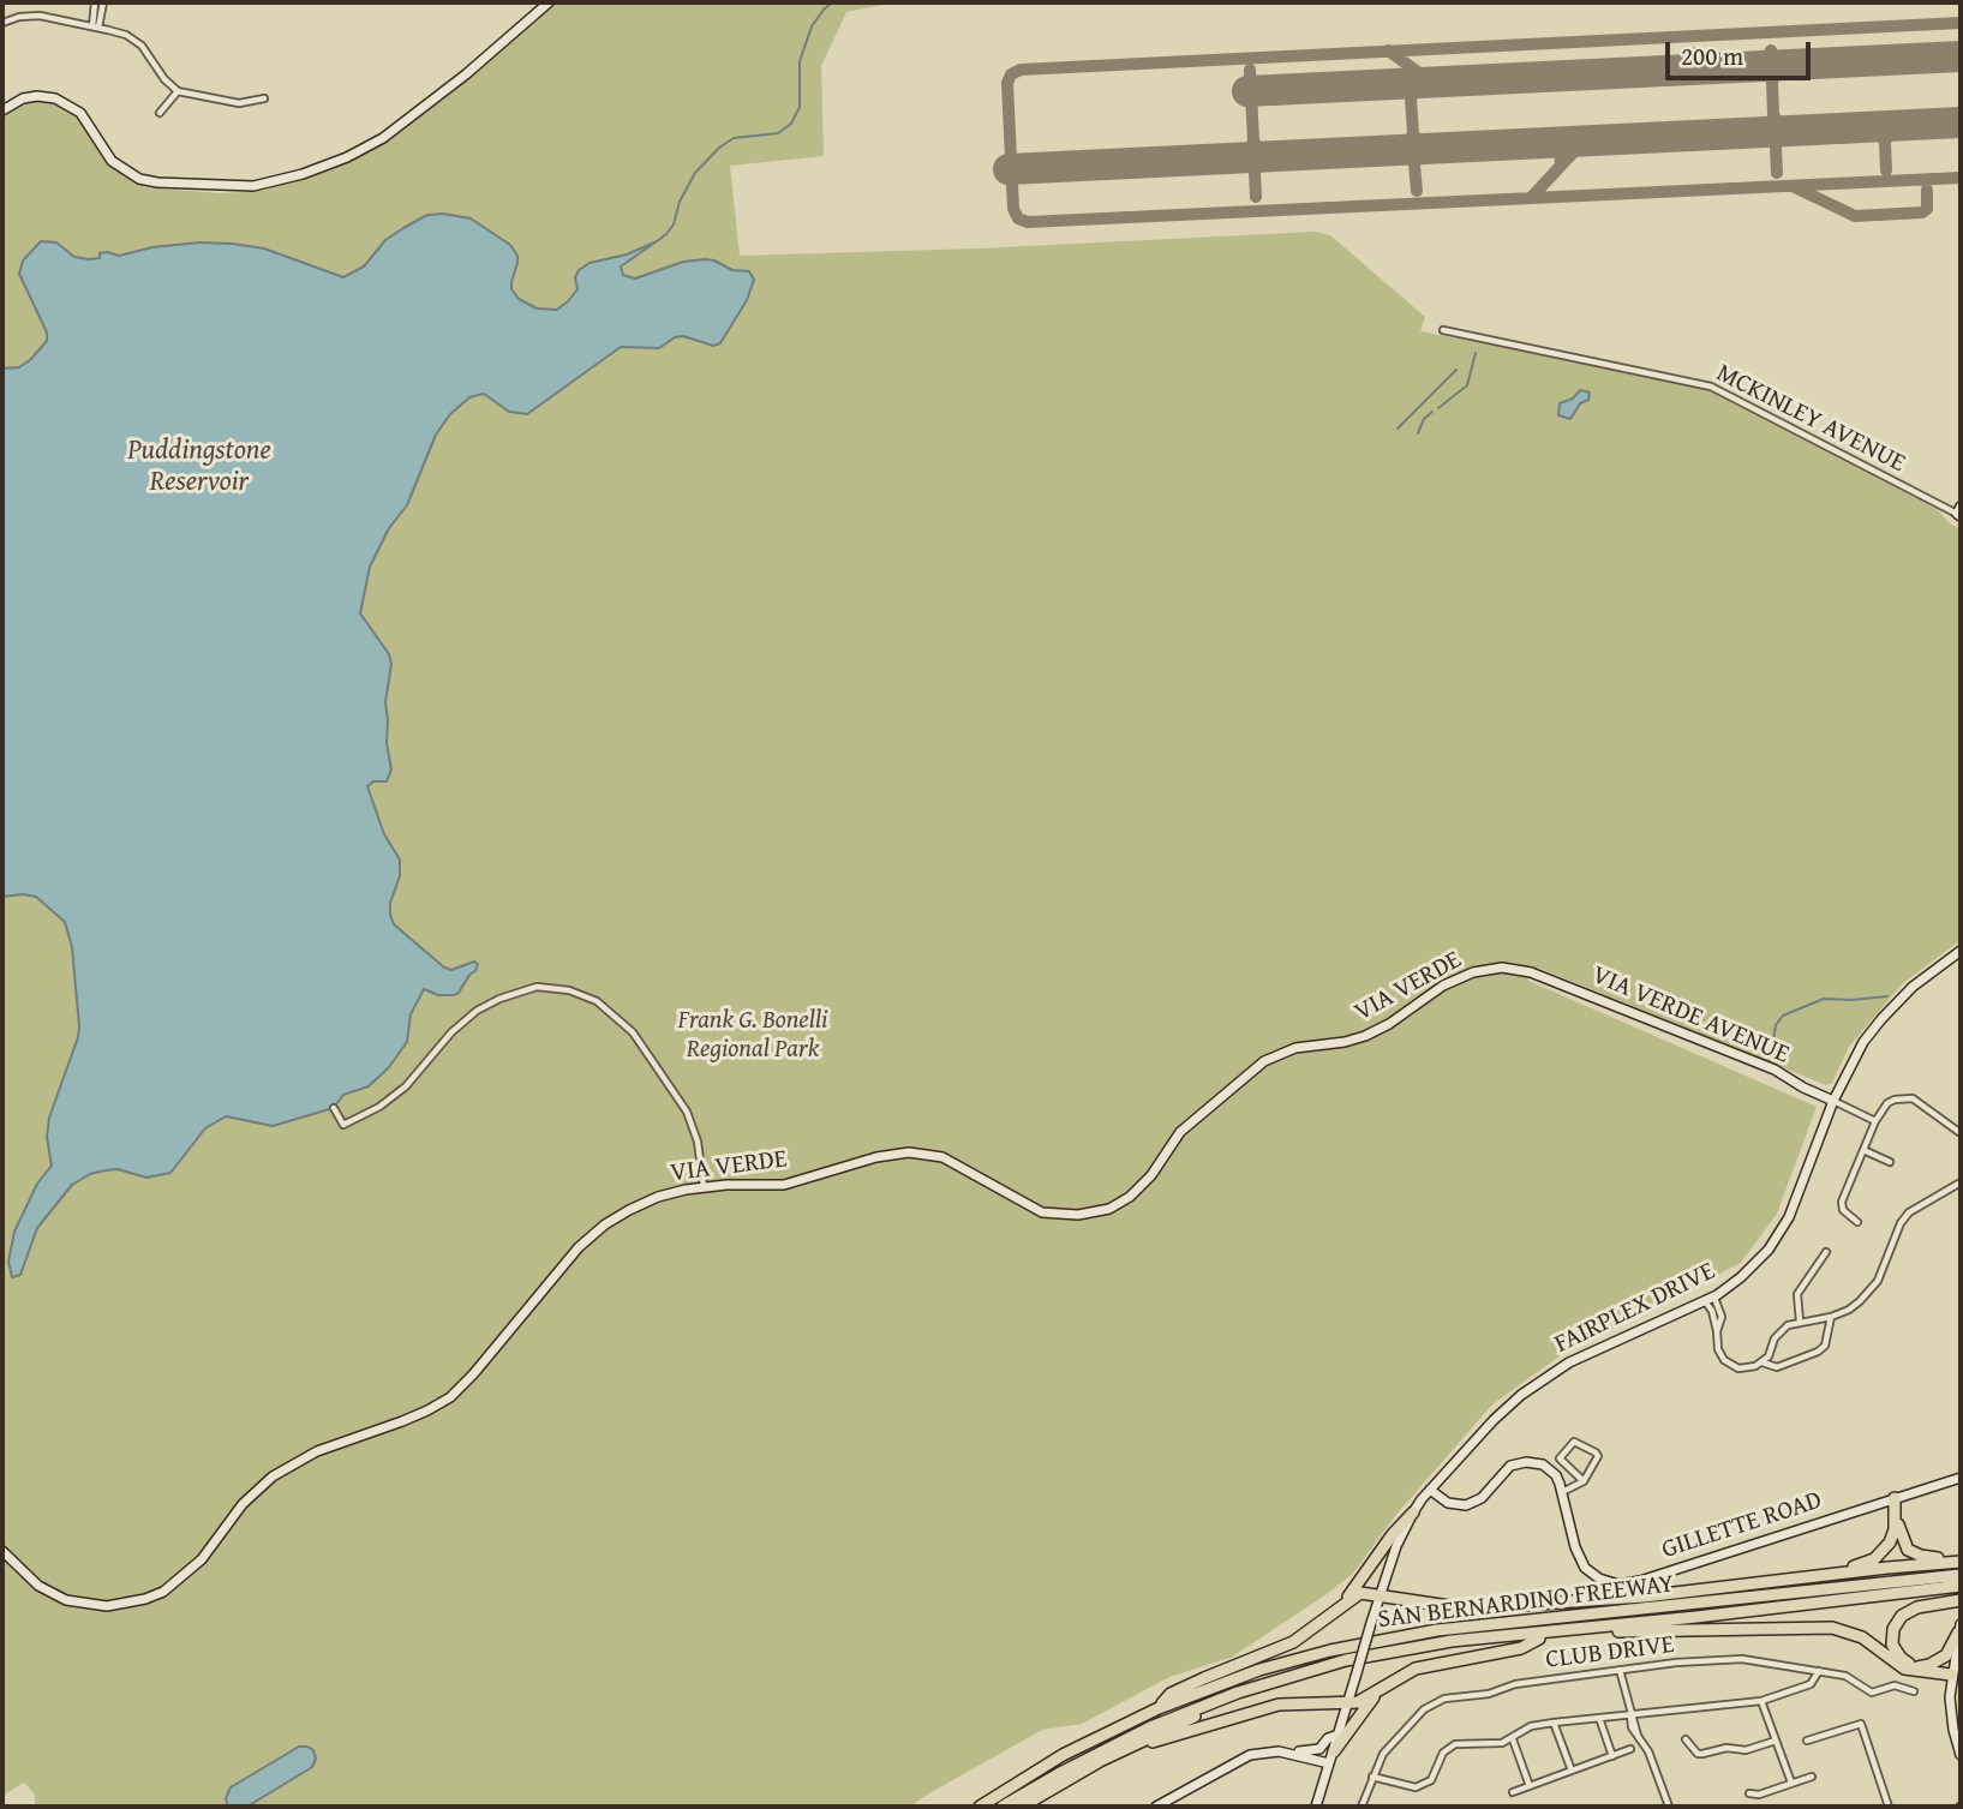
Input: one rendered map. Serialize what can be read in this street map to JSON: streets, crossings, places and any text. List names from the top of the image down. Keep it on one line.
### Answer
{"streets":{"highway":["SAN BERNARDINO FREEWAY"],"main road":["VIA VERDE","VIA VERDE AVENUE","FAIRPLEX DRIVE","GILLETTE ROAD"],"street":["MCKINLEY AVENUE","CLUB DRIVE"]},"crossings":[["VIA VERDE","VIA VERDE AVENUE"],["VIA VERDE AVENUE","FAIRPLEX DRIVE"],["FAIRPLEX DRIVE","GILLETTE ROAD"]],"water":["Puddingstone Reservoir"],"parks":["Frank G. Bonelli Regional Park"],"scale_bar":"200 m"}
